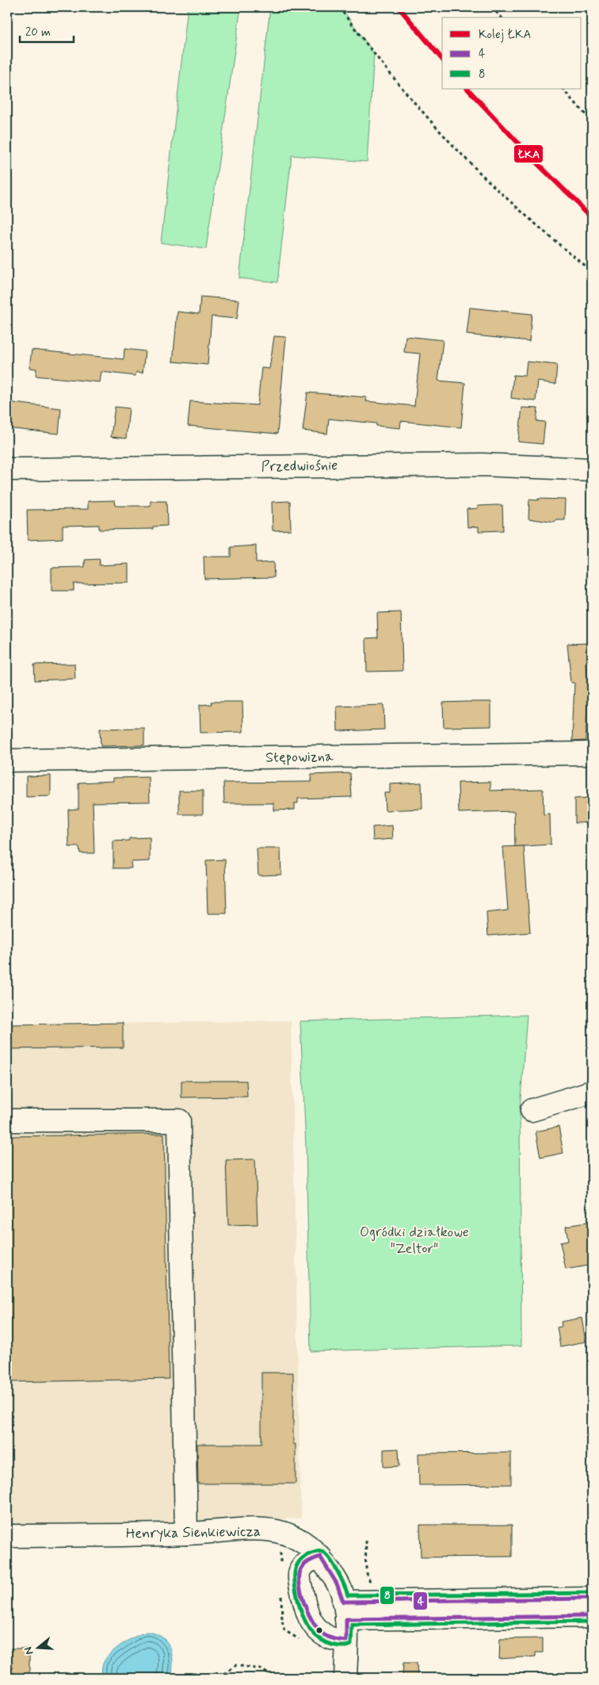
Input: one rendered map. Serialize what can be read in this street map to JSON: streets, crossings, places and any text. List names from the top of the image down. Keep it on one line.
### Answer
{"streets":{"street":["Przedwiośnie","Stępowizna","Henryka Sienkiewicza"]},"parks":["Ogródki działkowe \"Zeltor\""],"lines":["rail line ŁKA","transit line 8","transit line 4"],"legend":["Kolej ŁKA","4","8"],"scale_bar":"20 m","north":"left"}
